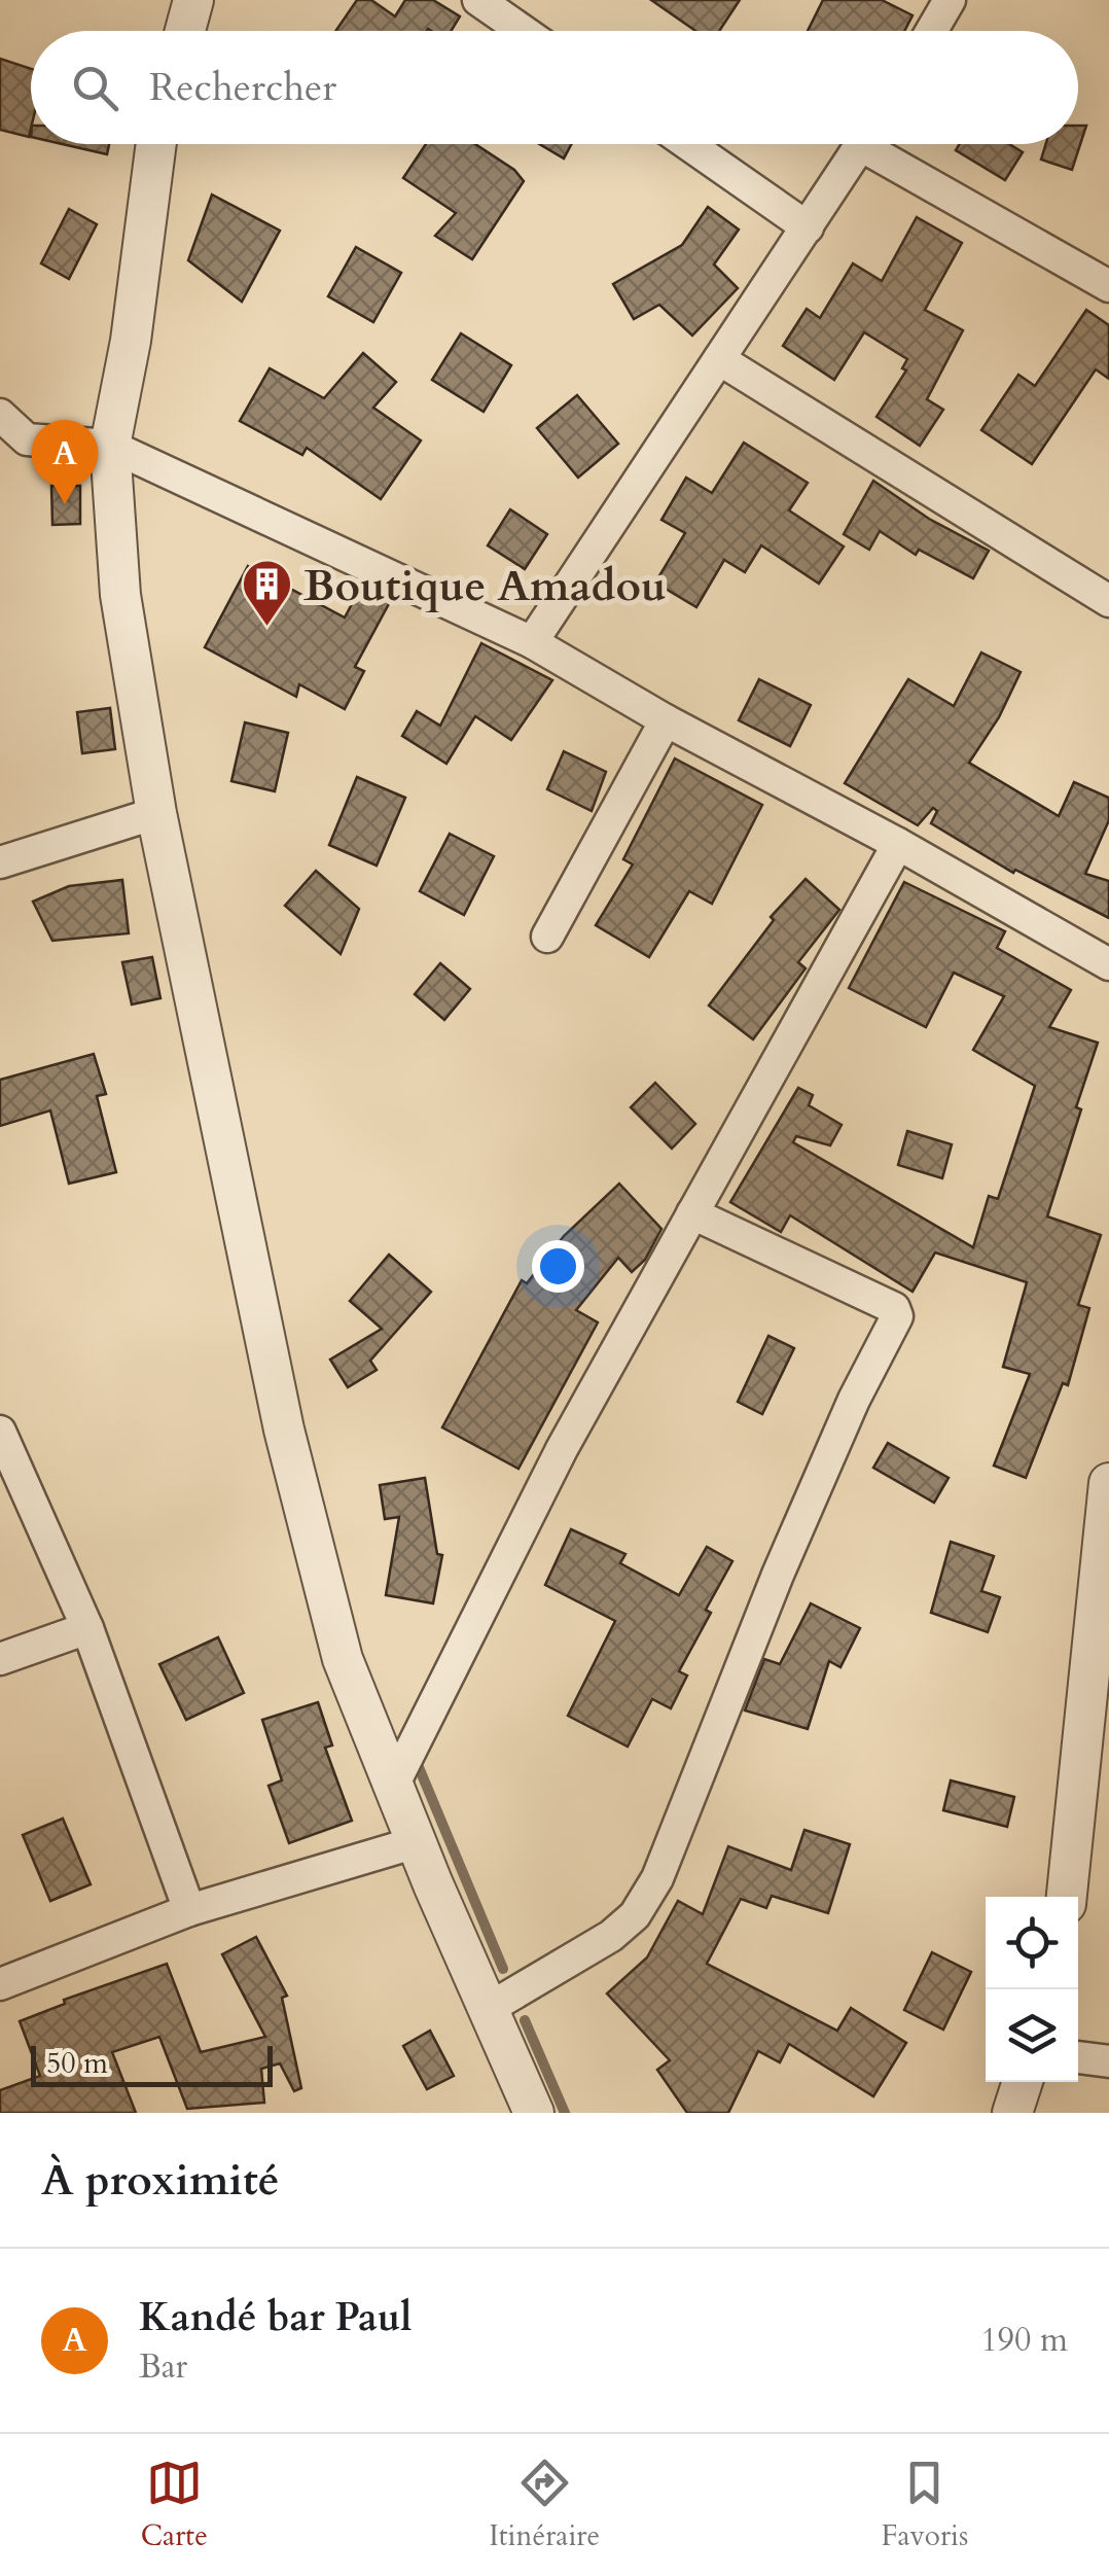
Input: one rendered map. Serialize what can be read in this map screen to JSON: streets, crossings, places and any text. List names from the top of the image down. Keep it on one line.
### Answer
{"places":{"building":["Boutique Amadou"]},"scale_bar":"50 m","page":{"search":"Rechercher","pins":"A","scale":"50 m","heading":"À proximité","list":[{"mark":"A","name":"Kandé bar Paul","note":"Bar","value":"190 m"}],"nav":["Carte","Itinéraire","Favoris"]}}
